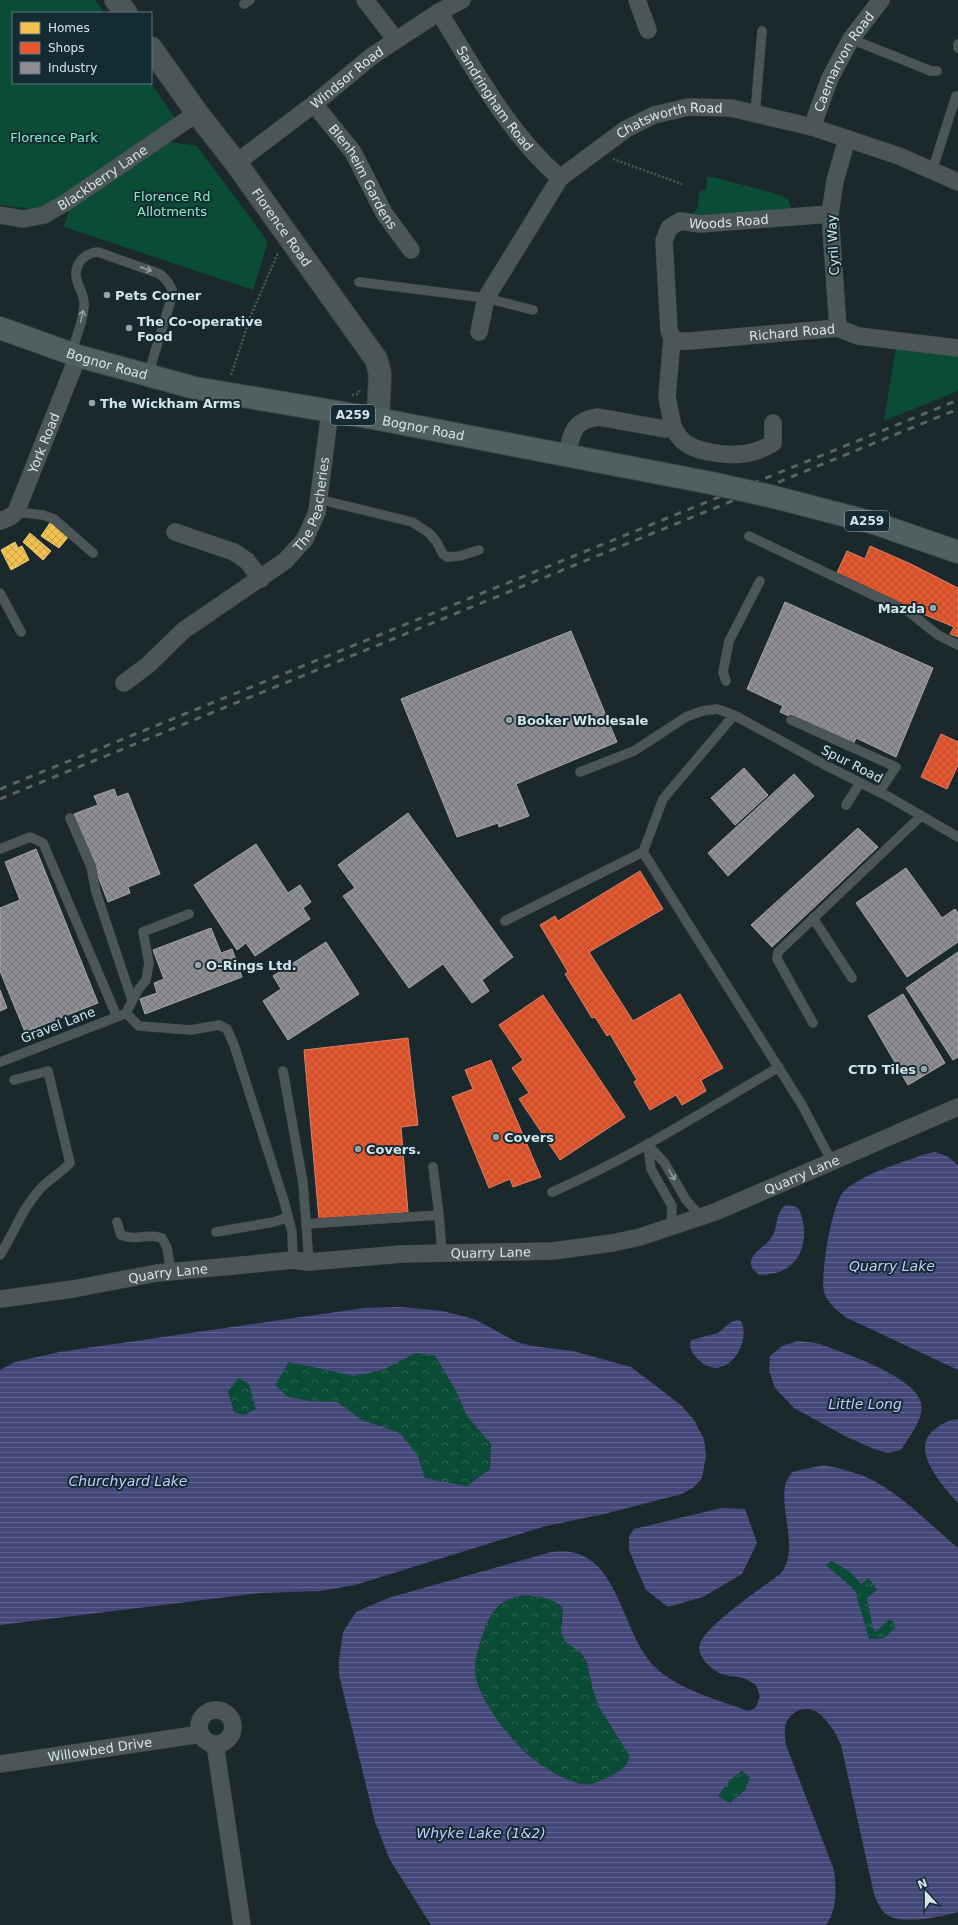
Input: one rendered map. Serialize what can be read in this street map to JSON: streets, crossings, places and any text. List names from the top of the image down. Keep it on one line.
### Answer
{"streets":{"main road":["Bognor Road","A259"],"street":["Caernarvon Road","Windsor Road","Sandringham Road","Chatsworth Road","Blackberry Lane","Blenheim Gardens","Woods Road","Florence Road","Cyril Way","Richard Road","York Road","The Peacheries","Quarry Lane","Willowbed Drive"],"lane":["Spur Road","Gravel Lane"]},"crossings":[["Caernarvon Road","Chatsworth Road"],["Windsor Road","Sandringham Road"],["Windsor Road","Blenheim Gardens"],["Windsor Road","Florence Road"],["Sandringham Road","Chatsworth Road"],["Chatsworth Road","Cyril Way"],["Blackberry Lane","Florence Road"],["Woods Road","Cyril Way"],["Woods Road","Richard Road"],["Florence Road","Bognor Road"],["Cyril Way","Richard Road"],["Bognor Road","York Road"],["Bognor Road","The Peacheries"]],"water":["Quarry Lake","Little Long","Churchyard Lake","Whyke Lake (1&2)"],"parks":["Florence Park","Florence Rd Allotments"],"places":["Pets Corner","The Co-operative Food","The Wickham Arms","Mazda","Booker Wholesale","O-Rings Ltd.","CTD Tiles","Covers","Covers."],"legend":["Homes","Shops","Industry"],"north":"top"}
